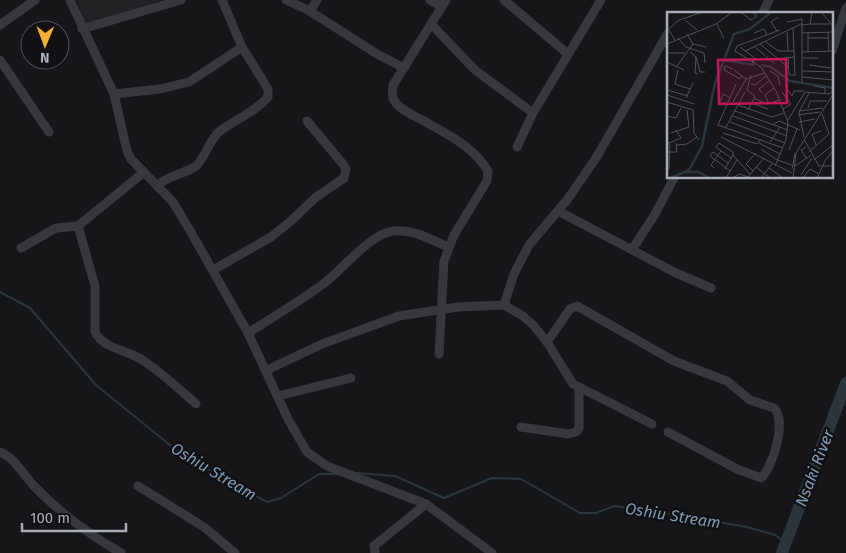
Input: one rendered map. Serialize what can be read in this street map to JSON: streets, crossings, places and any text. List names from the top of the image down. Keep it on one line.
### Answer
{"water":["Nsaki River","Oshiu Stream"],"scale_bar":"100 m","north":"bottom"}
